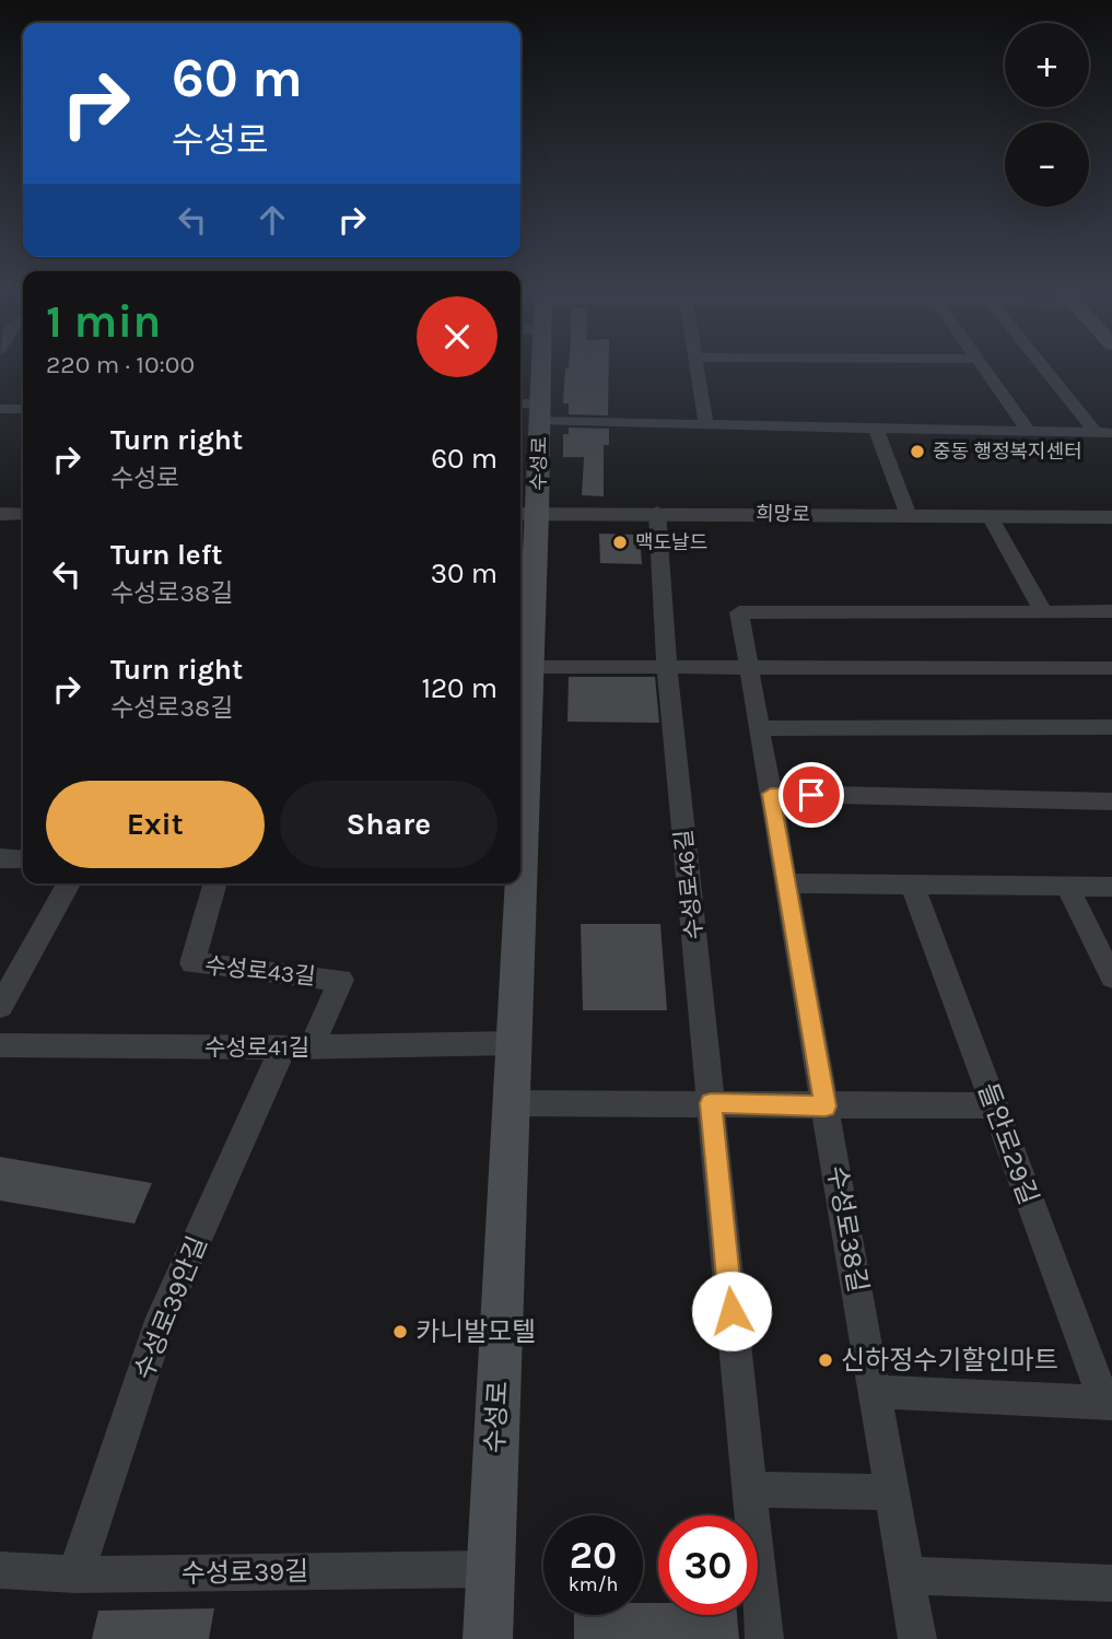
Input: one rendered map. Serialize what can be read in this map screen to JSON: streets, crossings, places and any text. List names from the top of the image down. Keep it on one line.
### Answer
{"streets":{"main road":["수성로"],"street":["희망로","수성로46길","수성로43길","수성로41길","들안로29길","수성로38길","수성로39안길","수성로39길"]},"crossings":[["수성로","희망로"],["수성로","수성로41길"],["수성로","수성로39길"],["수성로43길","수성로41길"],["수성로43길","수성로39안길"],["수성로41길","수성로39안길"],["들안로29길","수성로38길"],["수성로39안길","수성로39길"]],"places":["중동 행정복지센터","맥도날드","카니발모텔","신하정수기할인마트"],"page":{"map_buttons":["+","−"],"turn":["60 m","수성로"],"heading":["1 min","220 m · 10:00"],"list":[{"name":"Turn right","note":"수성로","value":"60 m"},{"name":"Turn left","note":"수성로38길","value":"30 m"},{"name":"Turn right","note":"수성로38길","value":"120 m"}],"buttons":["Exit","Share"],"speed":"20 km/h","limit":"30"}}
